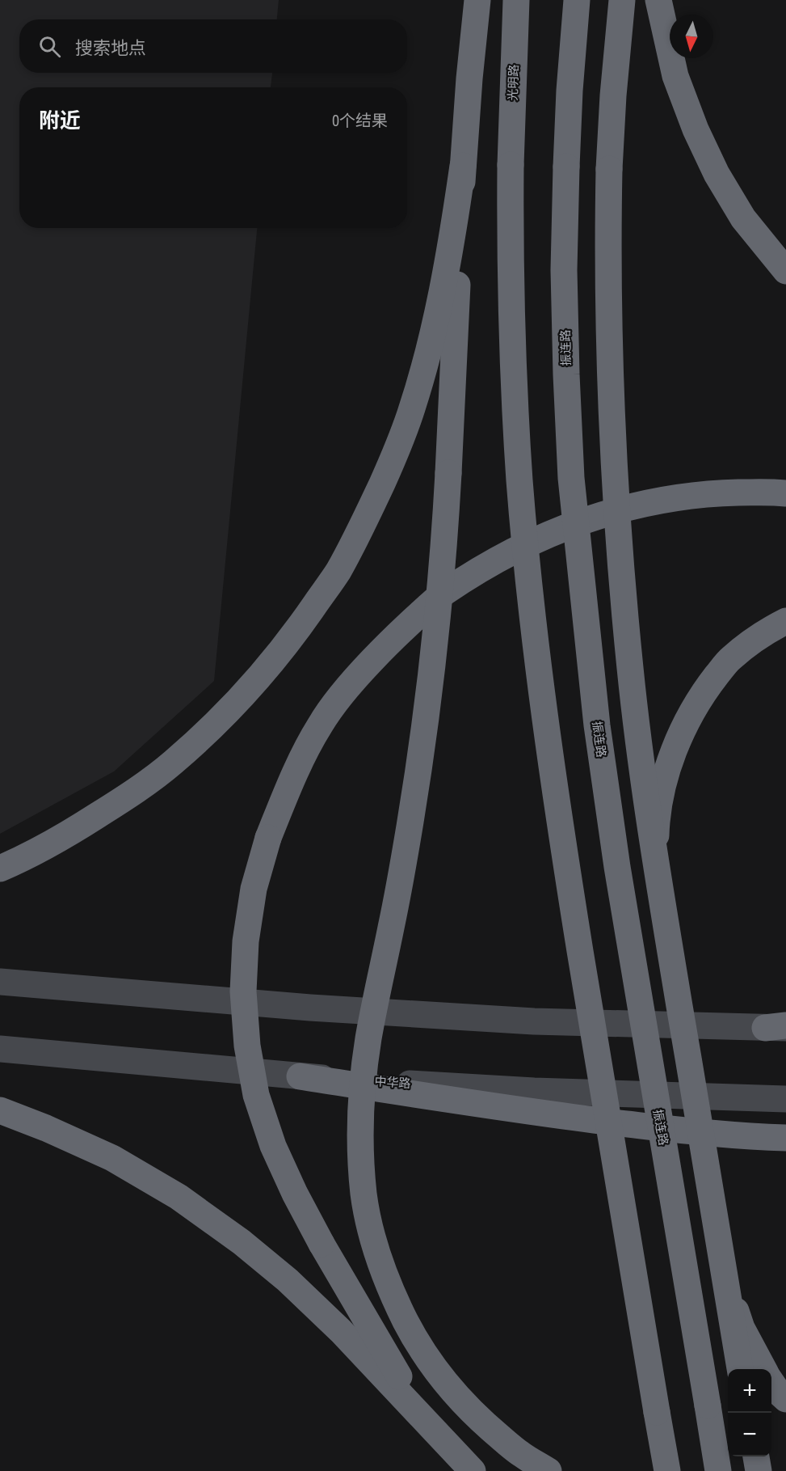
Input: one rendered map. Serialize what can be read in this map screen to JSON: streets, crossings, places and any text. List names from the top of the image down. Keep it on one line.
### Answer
{"streets":{"highway":["光明路","振连路"],"main road":["中华路"]},"north":"bottom","page":{"search":"搜索地点","heading":["附近","0个结果"],"map_buttons":["+","−"]}}
